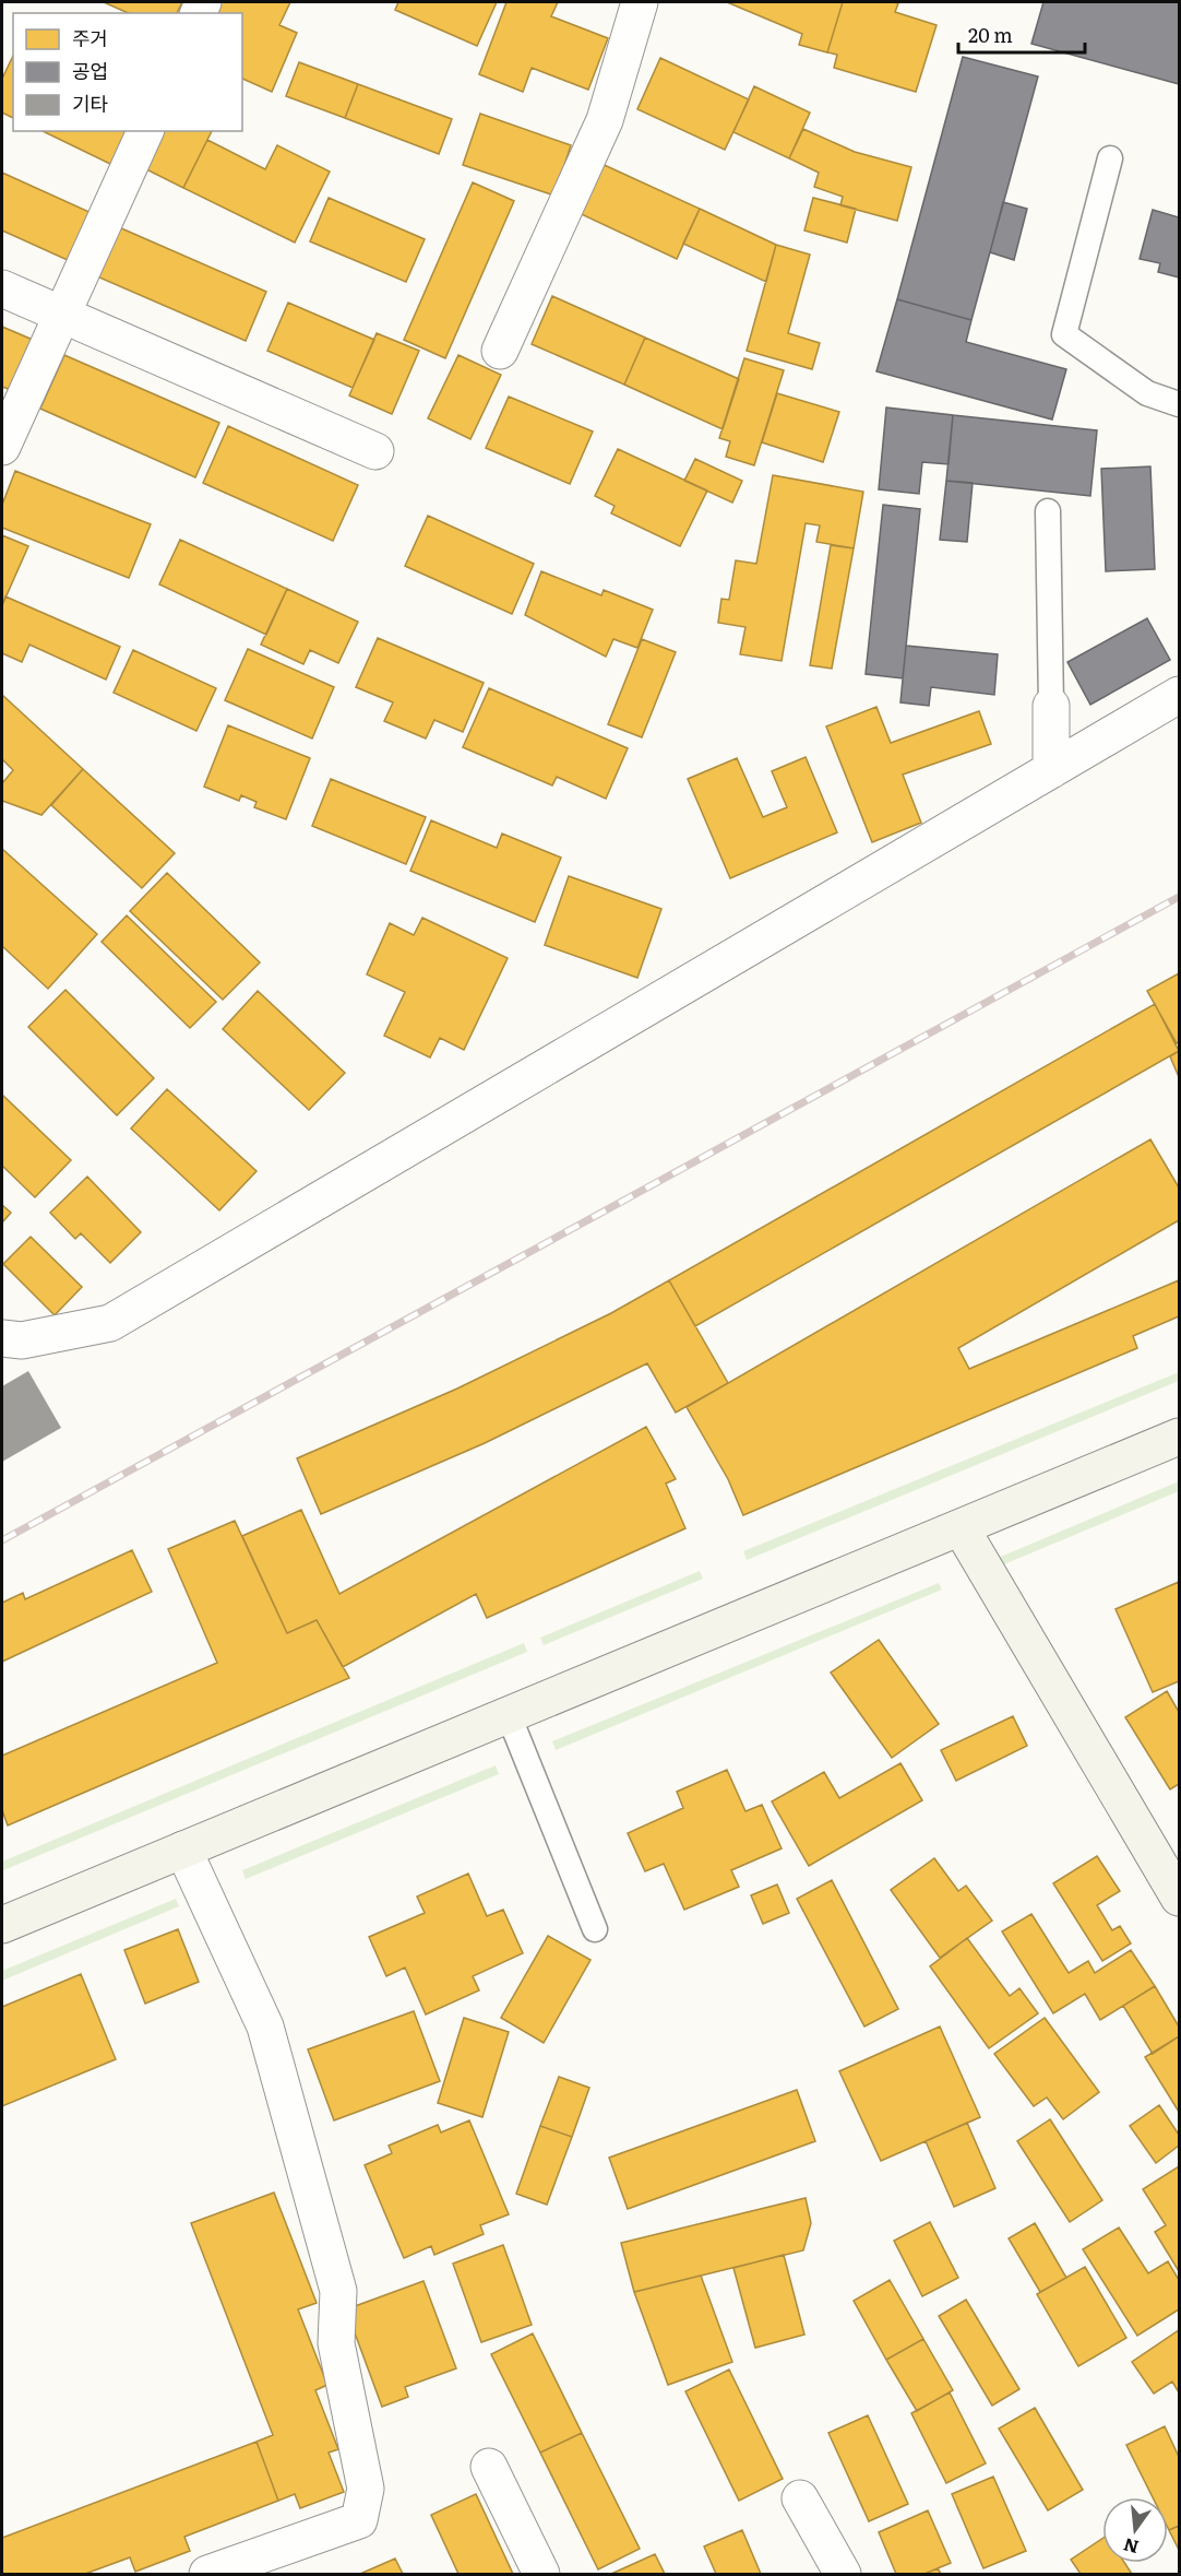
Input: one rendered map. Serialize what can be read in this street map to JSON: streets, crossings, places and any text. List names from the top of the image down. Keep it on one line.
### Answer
{"legend":["주거","공업","기타"],"scale_bar":"20 m","north":"bottom"}
